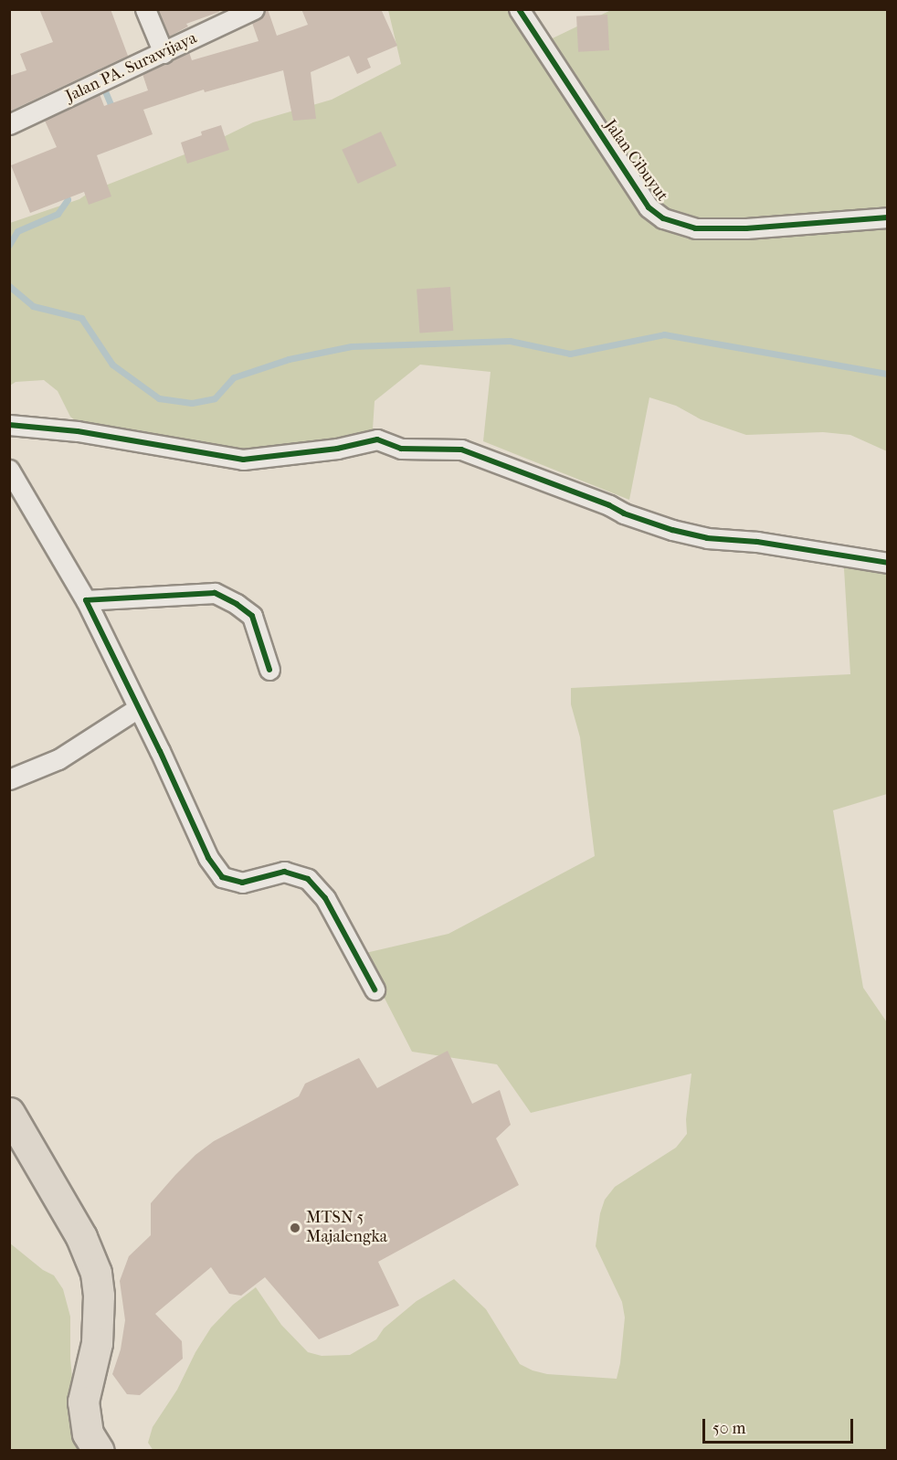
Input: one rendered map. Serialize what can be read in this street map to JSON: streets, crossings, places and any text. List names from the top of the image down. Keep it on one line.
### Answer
{"streets":{"street":["Jalan PA. Surawijaya","Jalan Cibuyut"]},"places":["MTSN 5 Majalengka"],"scale_bar":"50 m"}
